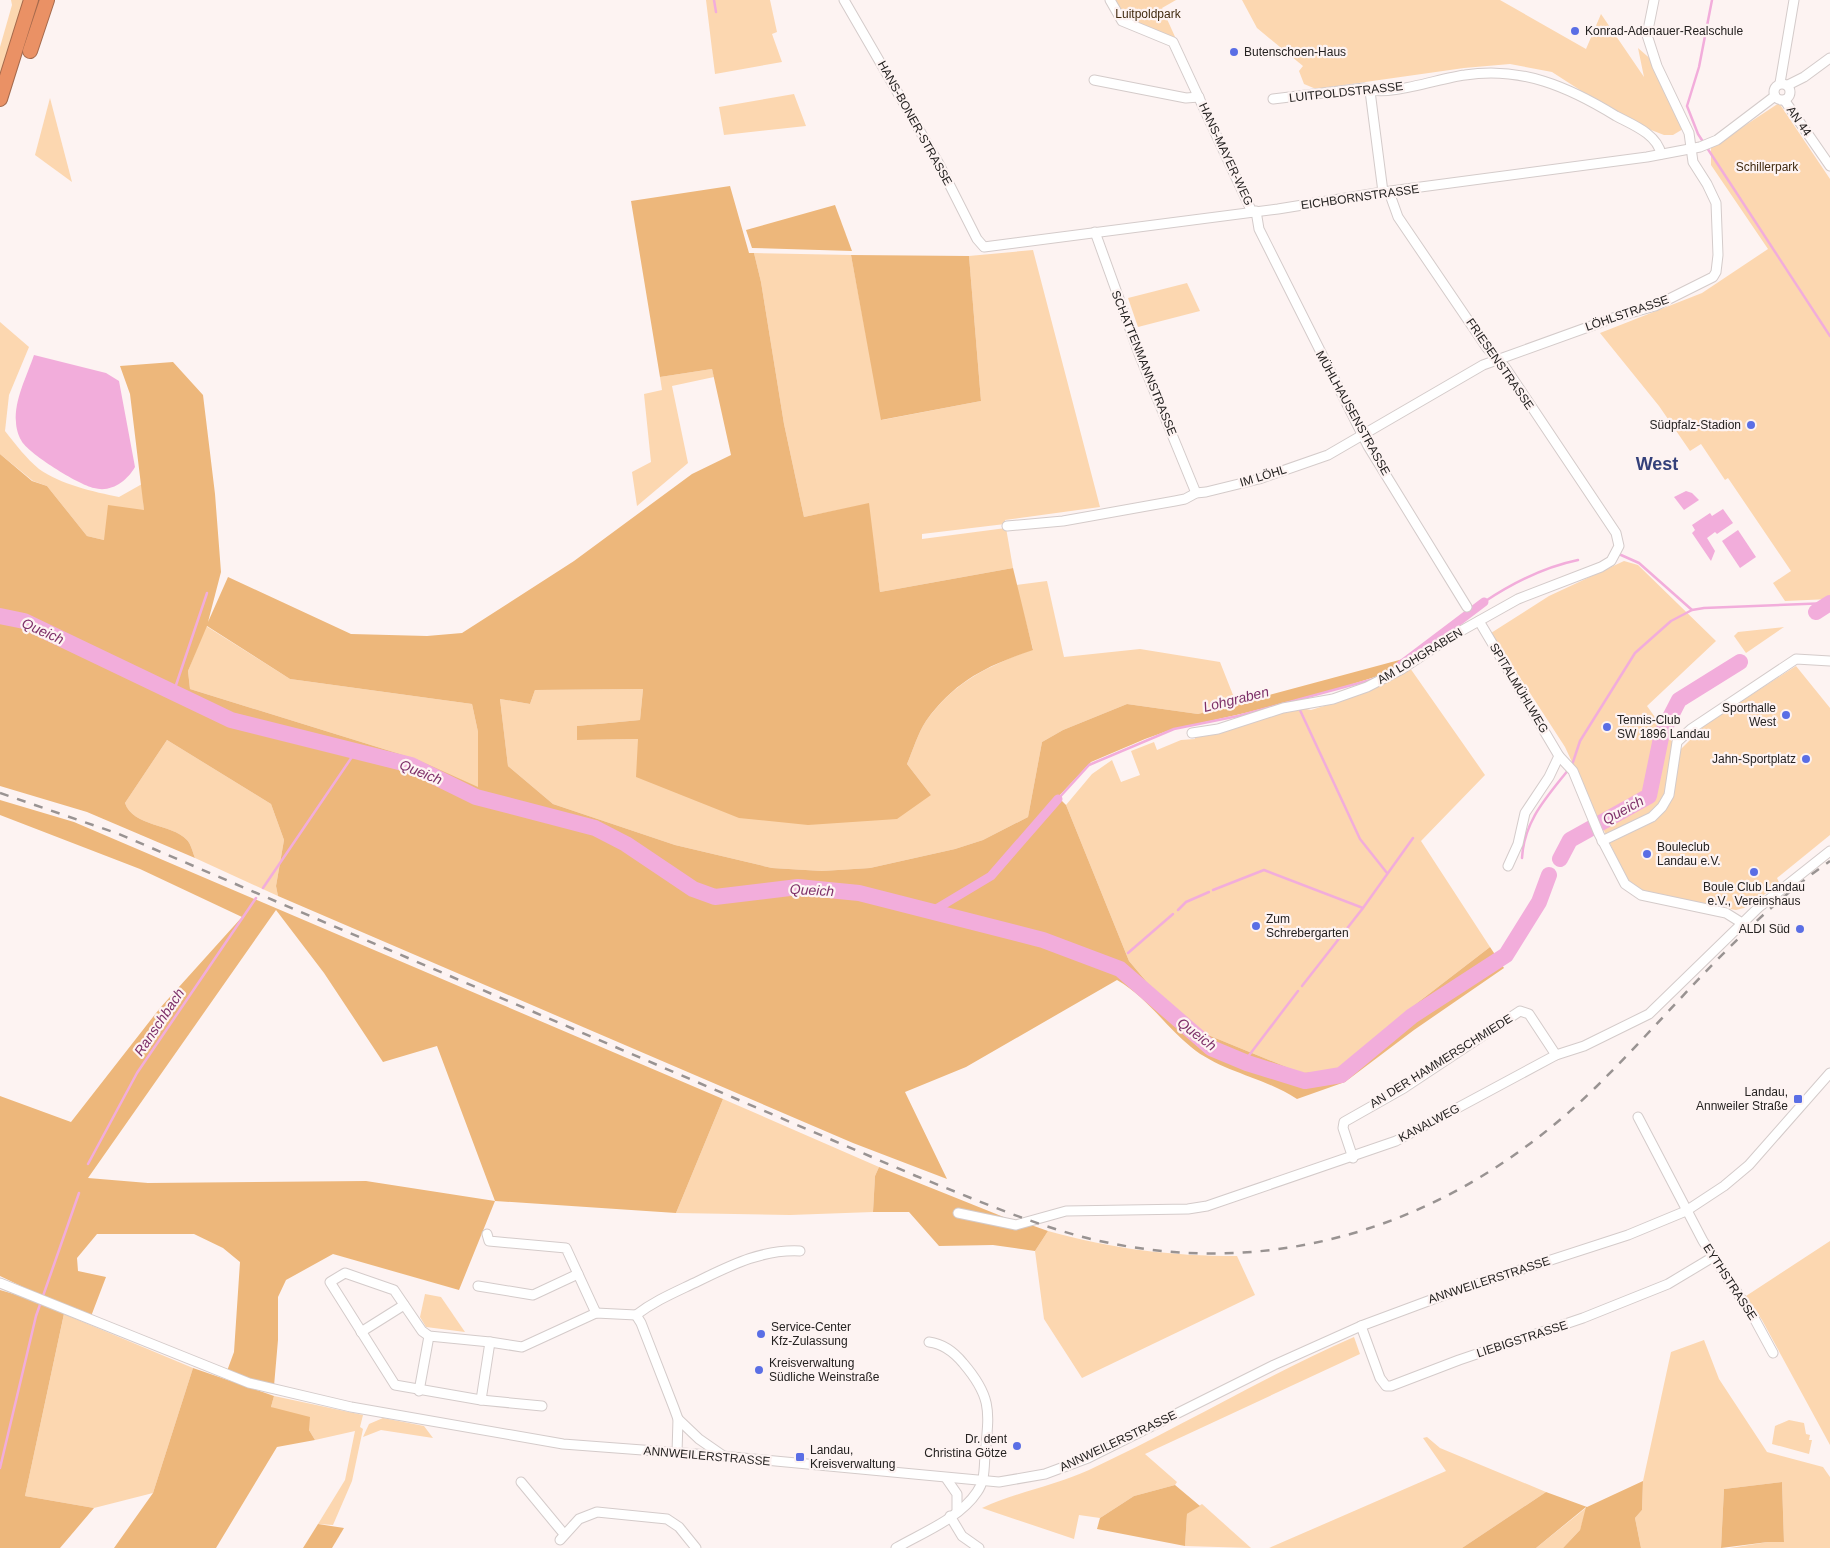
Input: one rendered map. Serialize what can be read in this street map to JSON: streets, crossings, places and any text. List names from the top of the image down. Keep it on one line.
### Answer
{"streets":{"street":["LUITPOLDSTRASSE","AN 44","HANS-BONER-STRASSE","HANS-MAYER-WEG","EICHBORNSTRASSE","LÖHLSTRASSE","SCHATTENMANNSTRASSE","FRIESENSTRASSE","MÜHLHAUSENSTRASSE","IM LÖHL","AM LOHGRABEN","SPITALMÜHLWEG","AN DER HAMMERSCHMIEDE","KANALWEG","ANNWEILERSTRASSE","EYTHSTRASSE","LIEBIGSTRASSE"]},"crossings":[["LUITPOLDSTRASSE","EICHBORNSTRASSE"],["LUITPOLDSTRASSE","FRIESENSTRASSE"],["AN 44","EICHBORNSTRASSE"],["HANS-BONER-STRASSE","EICHBORNSTRASSE"],["HANS-MAYER-WEG","EICHBORNSTRASSE"],["HANS-MAYER-WEG","MÜHLHAUSENSTRASSE"],["EICHBORNSTRASSE","LÖHLSTRASSE"],["EICHBORNSTRASSE","SCHATTENMANNSTRASSE"],["EICHBORNSTRASSE","FRIESENSTRASSE"],["EICHBORNSTRASSE","MÜHLHAUSENSTRASSE"],["LÖHLSTRASSE","FRIESENSTRASSE"],["LÖHLSTRASSE","IM LÖHL"],["SCHATTENMANNSTRASSE","IM LÖHL"],["FRIESENSTRASSE","IM LÖHL"],["FRIESENSTRASSE","AM LOHGRABEN"],["MÜHLHAUSENSTRASSE","IM LÖHL"],["AM LOHGRABEN","SPITALMÜHLWEG"],["SPITALMÜHLWEG","KANALWEG"],["AN DER HAMMERSCHMIEDE","KANALWEG"],["ANNWEILERSTRASSE","EYTHSTRASSE"],["ANNWEILERSTRASSE","LIEBIGSTRASSE"],["EYTHSTRASSE","LIEBIGSTRASSE"]],"districts":["West"],"water":["Queich","Lohgraben","Ranschbach"],"parks":["Luitpoldpark","Schillerpark"],"places":{"other":["Konrad-Adenauer-Realschule","Butenschoen-Haus","Südpfalz-Stadion","Sporthalle West","Tennis-Club SW 1896 Landau","Jahn-Sportplatz","Bouleclub Landau e.V.","Boule Club Landau e.V., Vereinshaus","Zum Schrebergarten","ALDI Süd","Service-Center Kfz-Zulassung","Kreisverwaltung Südliche Weinstraße","Dr. dent Christina Götze"],"transit":["Landau, Annweiler Straße","Landau, Kreisverwaltung"]}}
